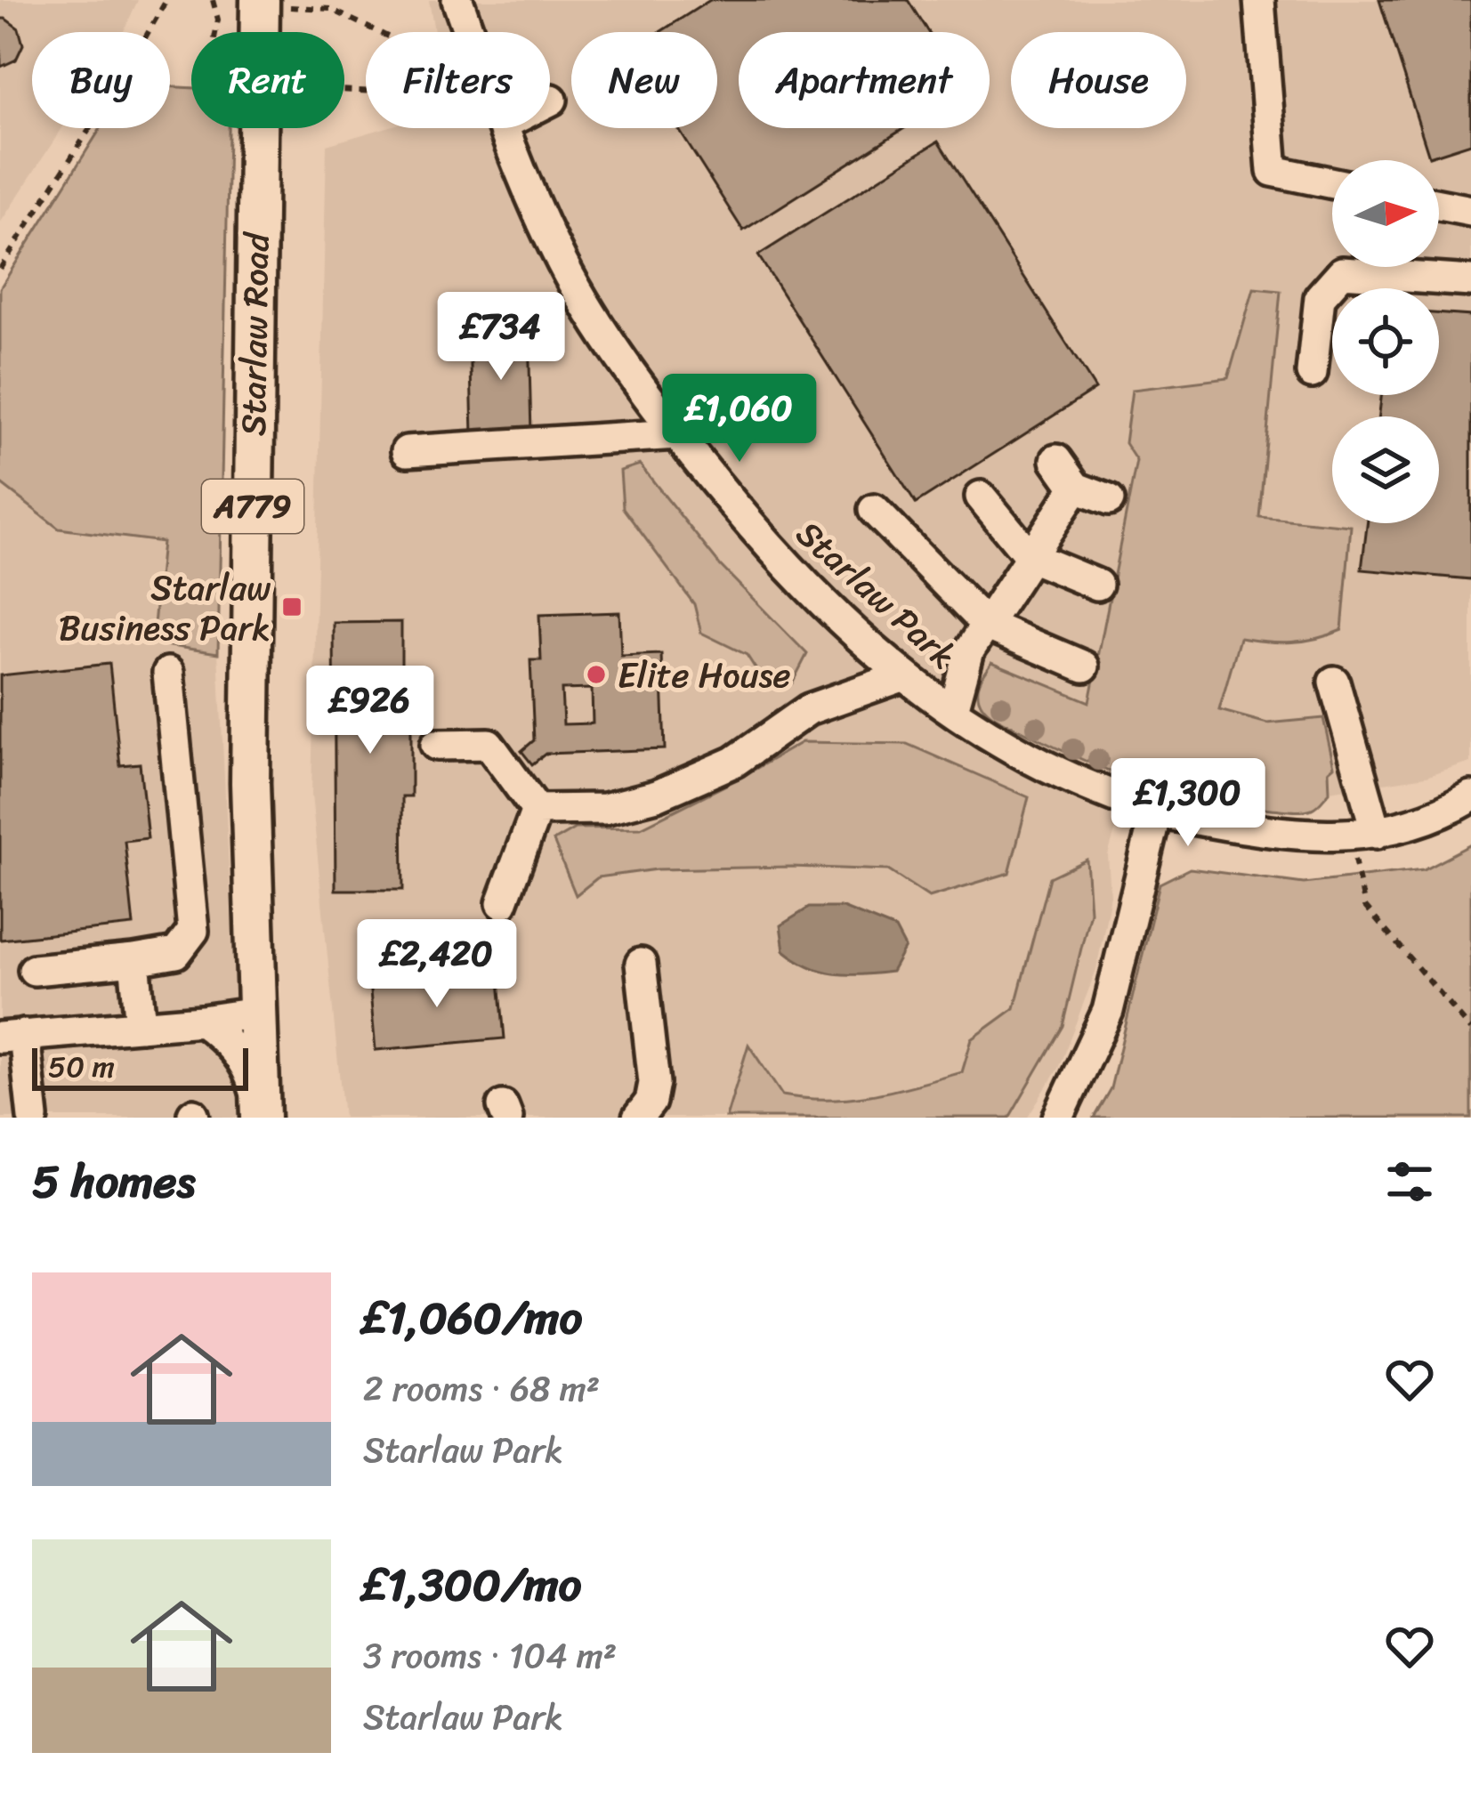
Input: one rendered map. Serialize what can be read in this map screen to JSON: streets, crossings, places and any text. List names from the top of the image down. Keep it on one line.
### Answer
{"streets":{"main road":["Starlaw Road","A779"],"street":["Starlaw Park"]},"places":{"transit":["Starlaw Business Park"],"other":["Elite House"]},"scale_bar":"50 m","north":"right","page":{"chip":["Buy","Rent","Filters","New","Apartment","House"],"price":["£734","£1,060","£926","£1,300","£2,420"],"scale":"50 m","heading":"5 homes","list":[{"name":"£1,060/mo","note":"2 rooms · 68 m² · Starlaw Park"},{"name":"£1,300/mo","note":"3 rooms · 104 m² · Starlaw Park"}]}}
